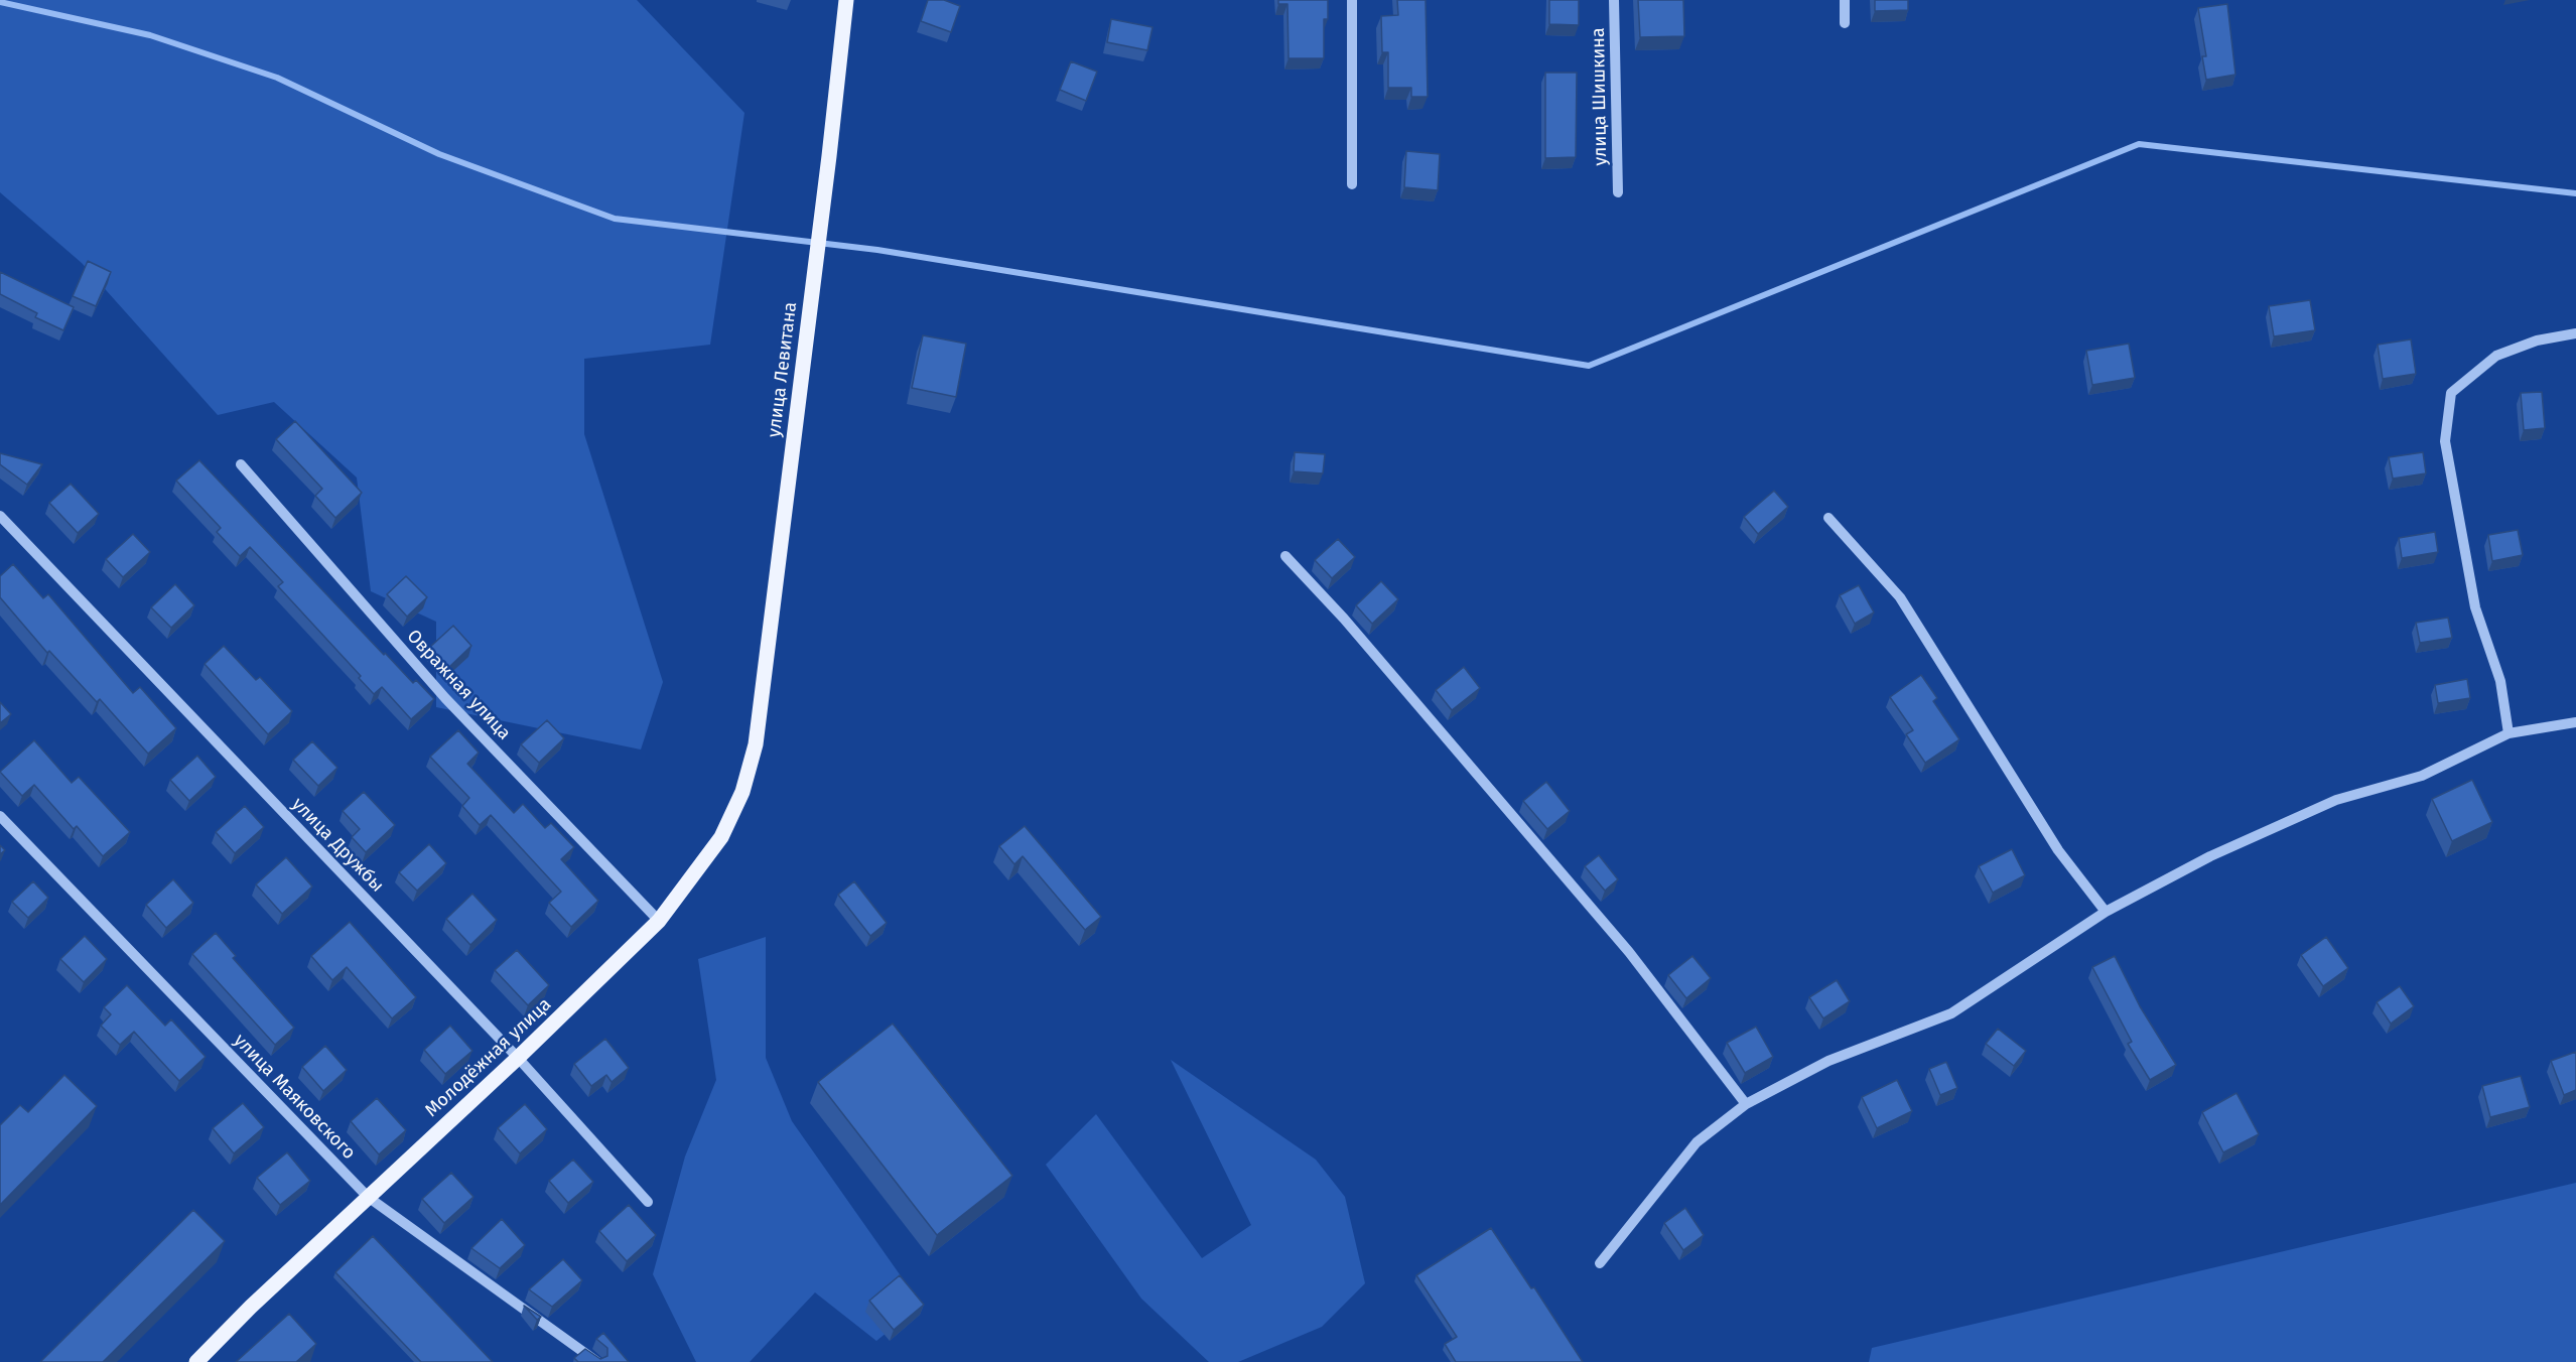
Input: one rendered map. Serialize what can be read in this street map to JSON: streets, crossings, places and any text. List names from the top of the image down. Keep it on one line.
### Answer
{"streets":{"main road":["улица Левитана","Молодёжная улица"],"street":["улица Шишкина","Овражная улица","улица Дружбы","улица Маяковского"]},"crossings":[["улица Левитана","Молодёжная улица"],["Овражная улица","Молодёжная улица"],["улица Дружбы","Молодёжная улица"],["Молодёжная улица","улица Маяковского"]]}
